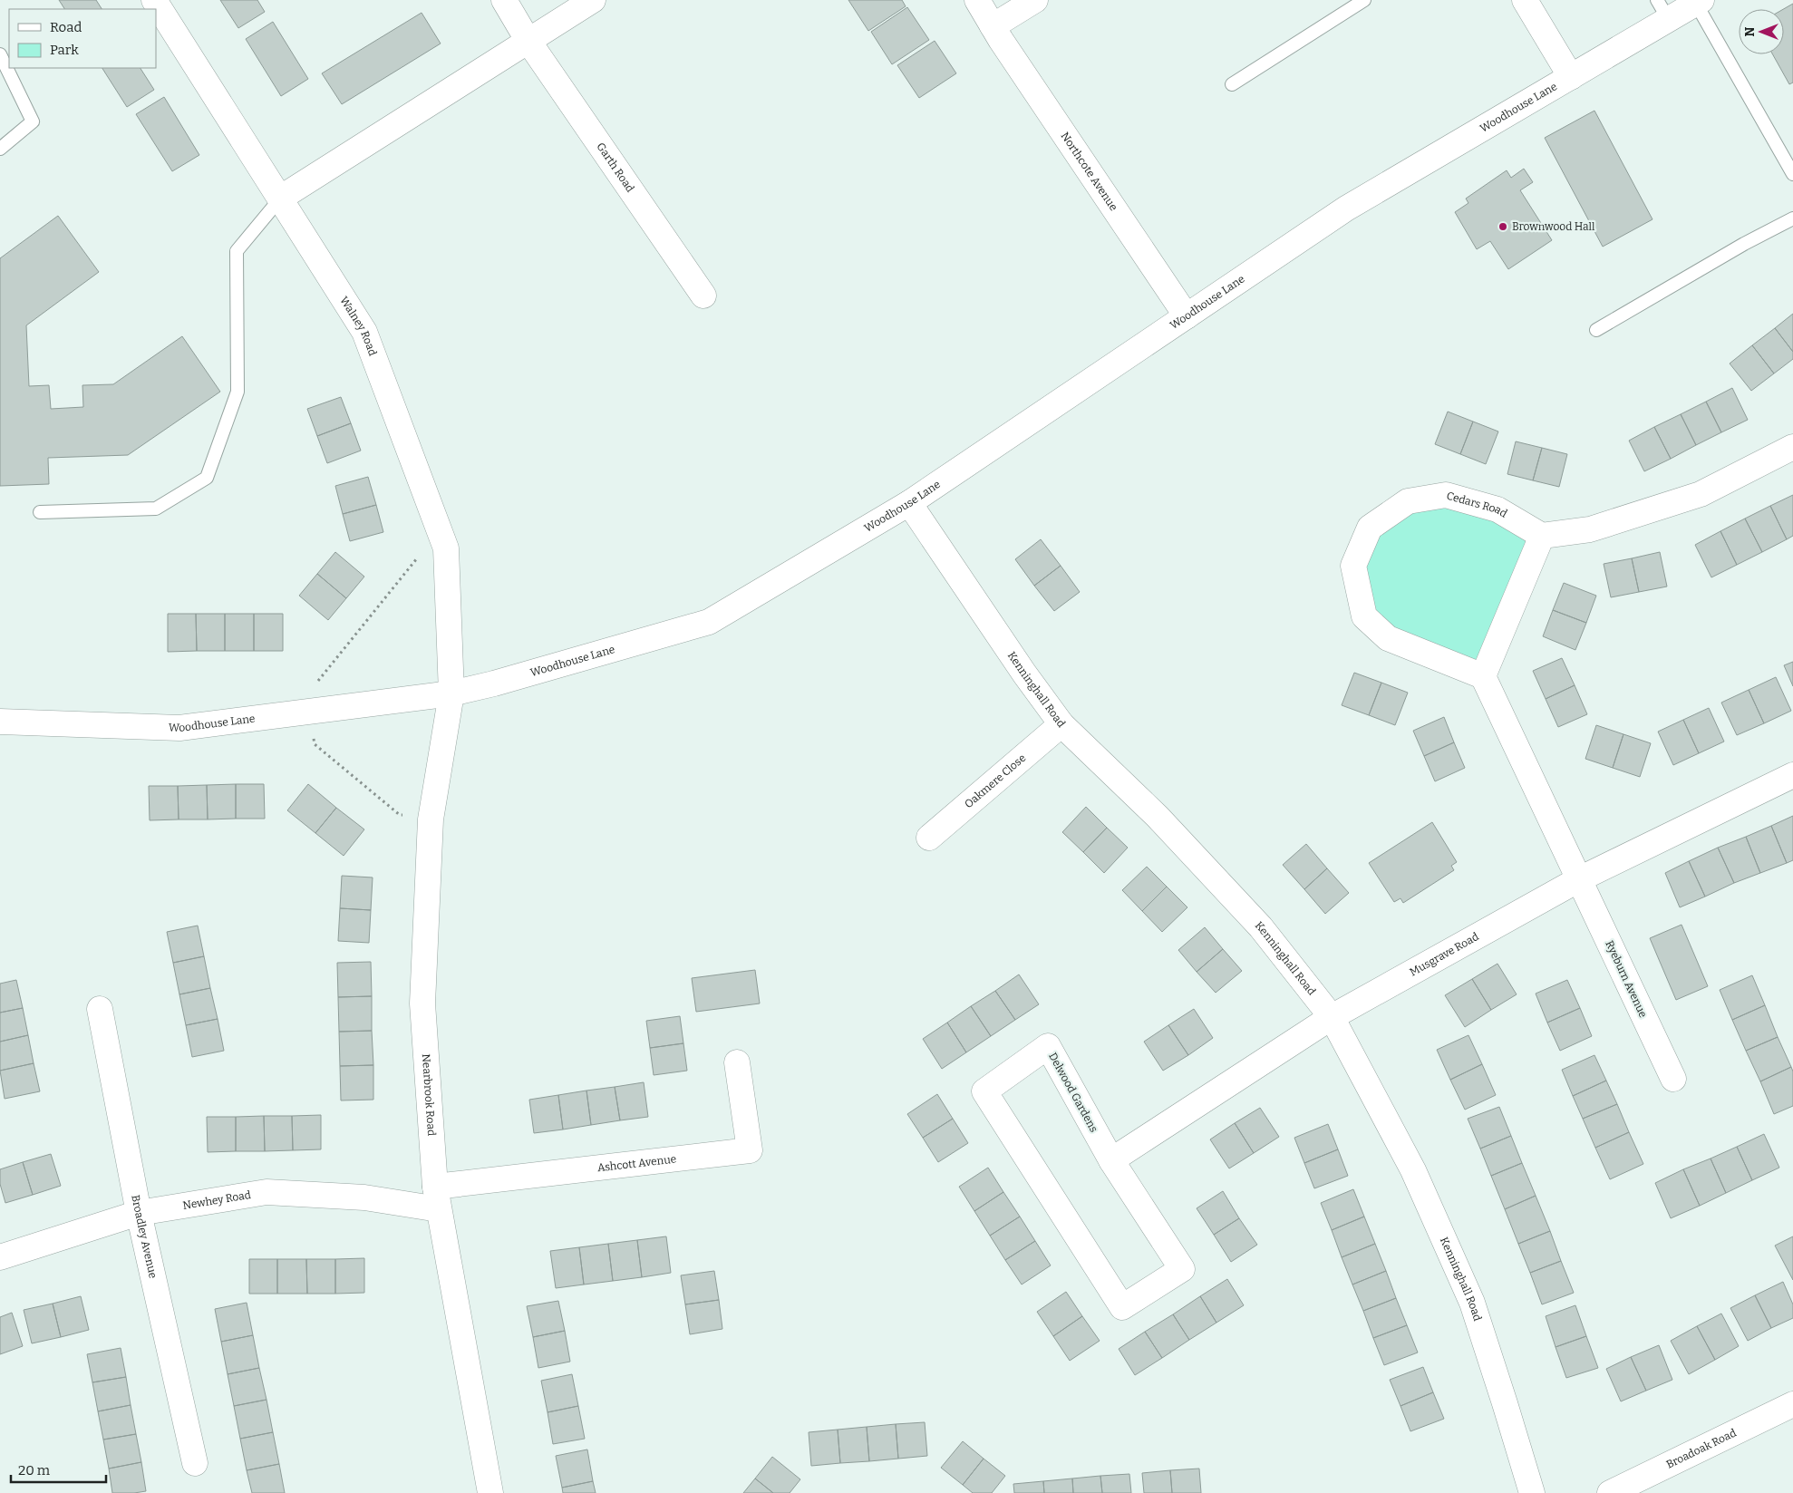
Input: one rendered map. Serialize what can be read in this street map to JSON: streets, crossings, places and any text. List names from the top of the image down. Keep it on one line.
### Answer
{"streets":{"street":["Woodhouse Lane","Garth Road","Northcote Avenue","Walney Road","Cedars Road","Kenninghall Road","Oakmere Close","Musgrave Road","Ryeburn Avenue","Delwood Gardens","Nearbrook Road","Ashcott Avenue","Newhey Road","Broadley Avenue","Broadoak Road"]},"crossings":[["Woodhouse Lane","Northcote Avenue"],["Woodhouse Lane","Walney Road"],["Woodhouse Lane","Kenninghall Road"],["Woodhouse Lane","Nearbrook Road"],["Walney Road","Nearbrook Road"],["Kenninghall Road","Oakmere Close"],["Kenninghall Road","Musgrave Road"],["Musgrave Road","Ryeburn Avenue"],["Musgrave Road","Delwood Gardens"],["Nearbrook Road","Ashcott Avenue"],["Nearbrook Road","Newhey Road"],["Ashcott Avenue","Newhey Road"],["Newhey Road","Broadley Avenue"]],"places":["Brownwood Hall"],"legend":["Road","Park"],"scale_bar":"20 m","north":"left"}
